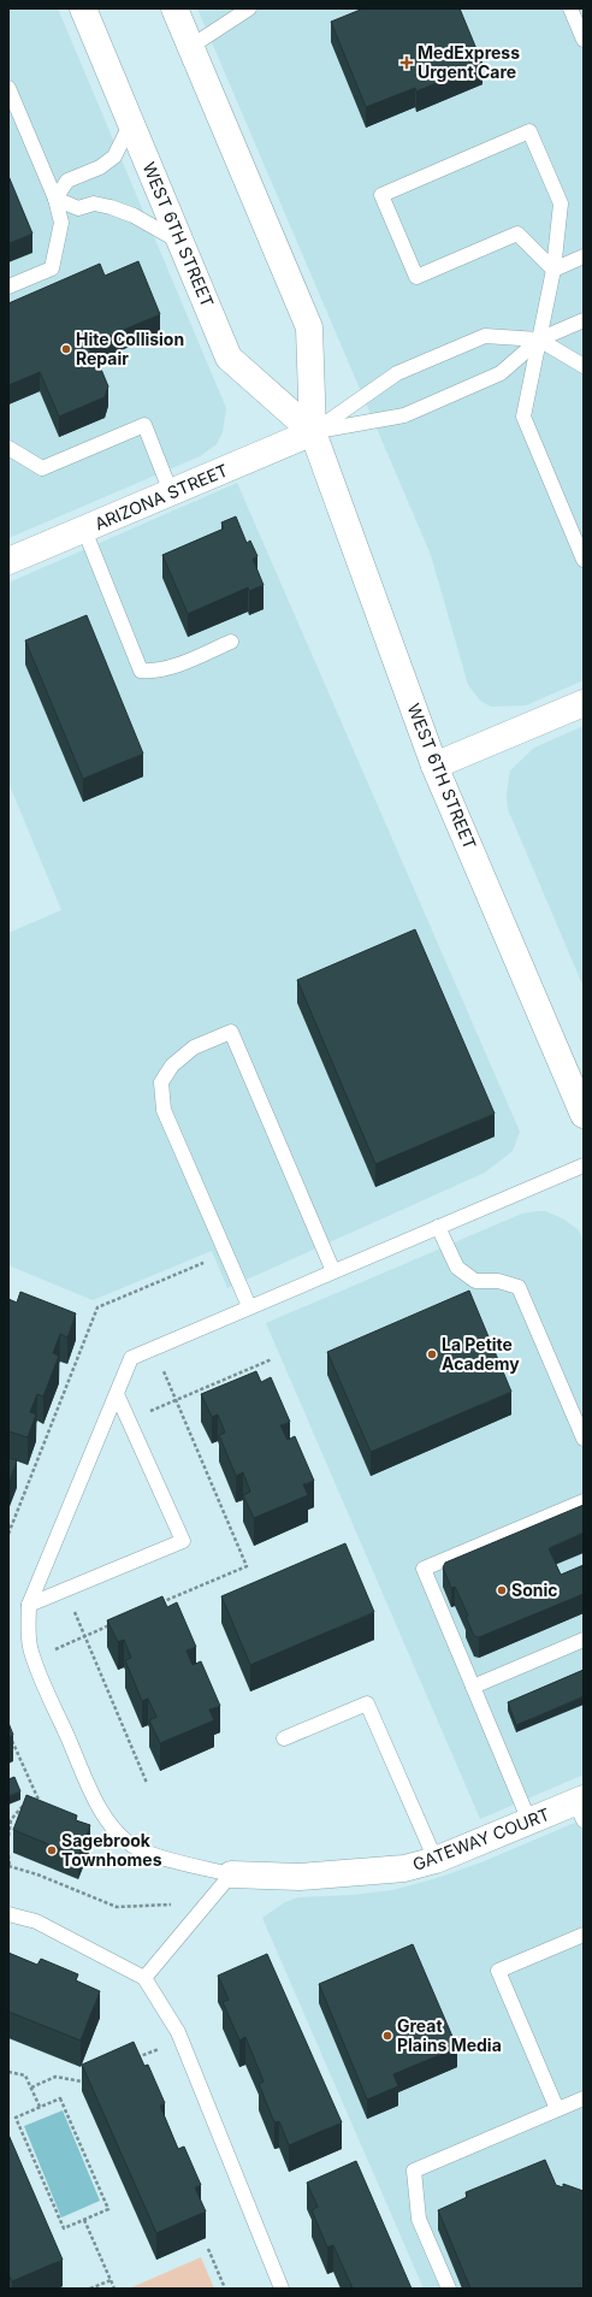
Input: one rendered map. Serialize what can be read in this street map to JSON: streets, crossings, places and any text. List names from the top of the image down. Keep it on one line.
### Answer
{"streets":{"main road":["WEST 6TH STREET","ARIZONA STREET","GATEWAY COURT"]},"crossings":[["WEST 6TH STREET","ARIZONA STREET"]],"places":{"health":["MedExpress Urgent Care"],"other":["Hite Collision Repair","La Petite Academy","Sonic","Sagebrook Townhomes","Great Plains Media"]}}
